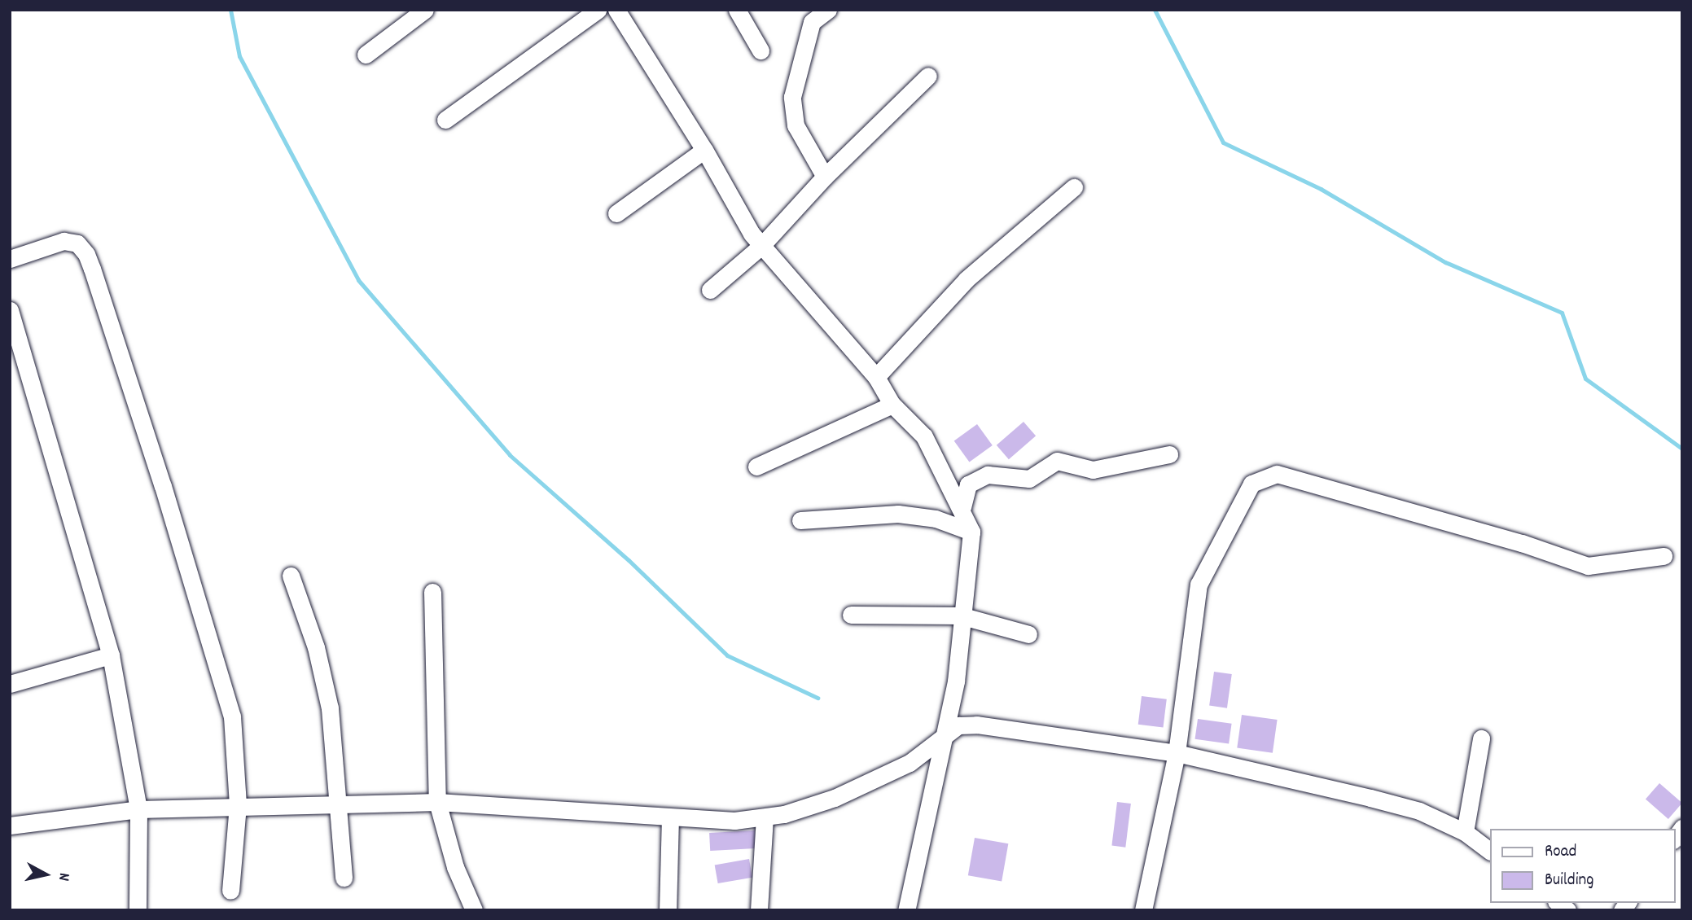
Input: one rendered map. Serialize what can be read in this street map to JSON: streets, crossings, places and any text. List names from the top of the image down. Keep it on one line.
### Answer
{"legend":["Road","Building"],"north":"right"}
